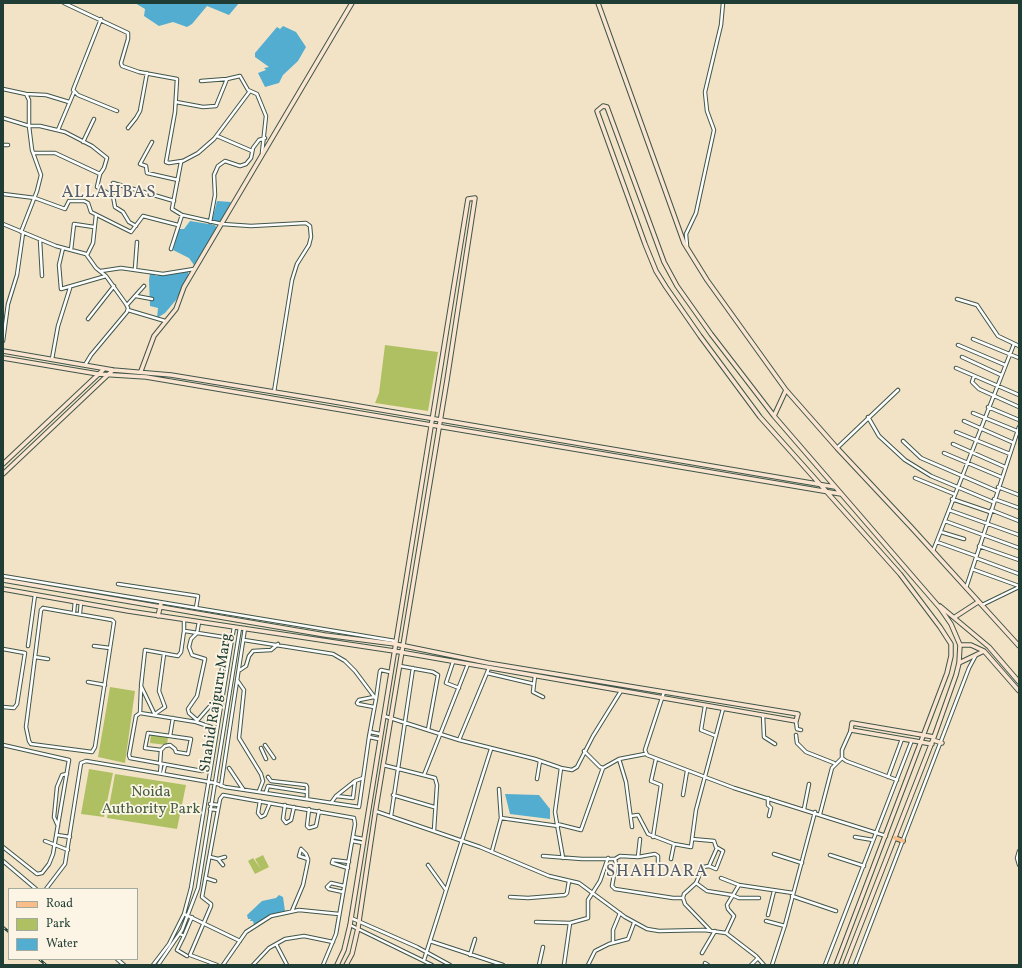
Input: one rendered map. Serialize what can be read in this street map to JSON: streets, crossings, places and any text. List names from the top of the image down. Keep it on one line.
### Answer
{"streets":{"street":["Shahid Rajguru Marg"]},"districts":["ALLAHBAS","SHAHDARA"],"parks":["Noida Authority Park"],"legend":["Road","Park","Water"]}
